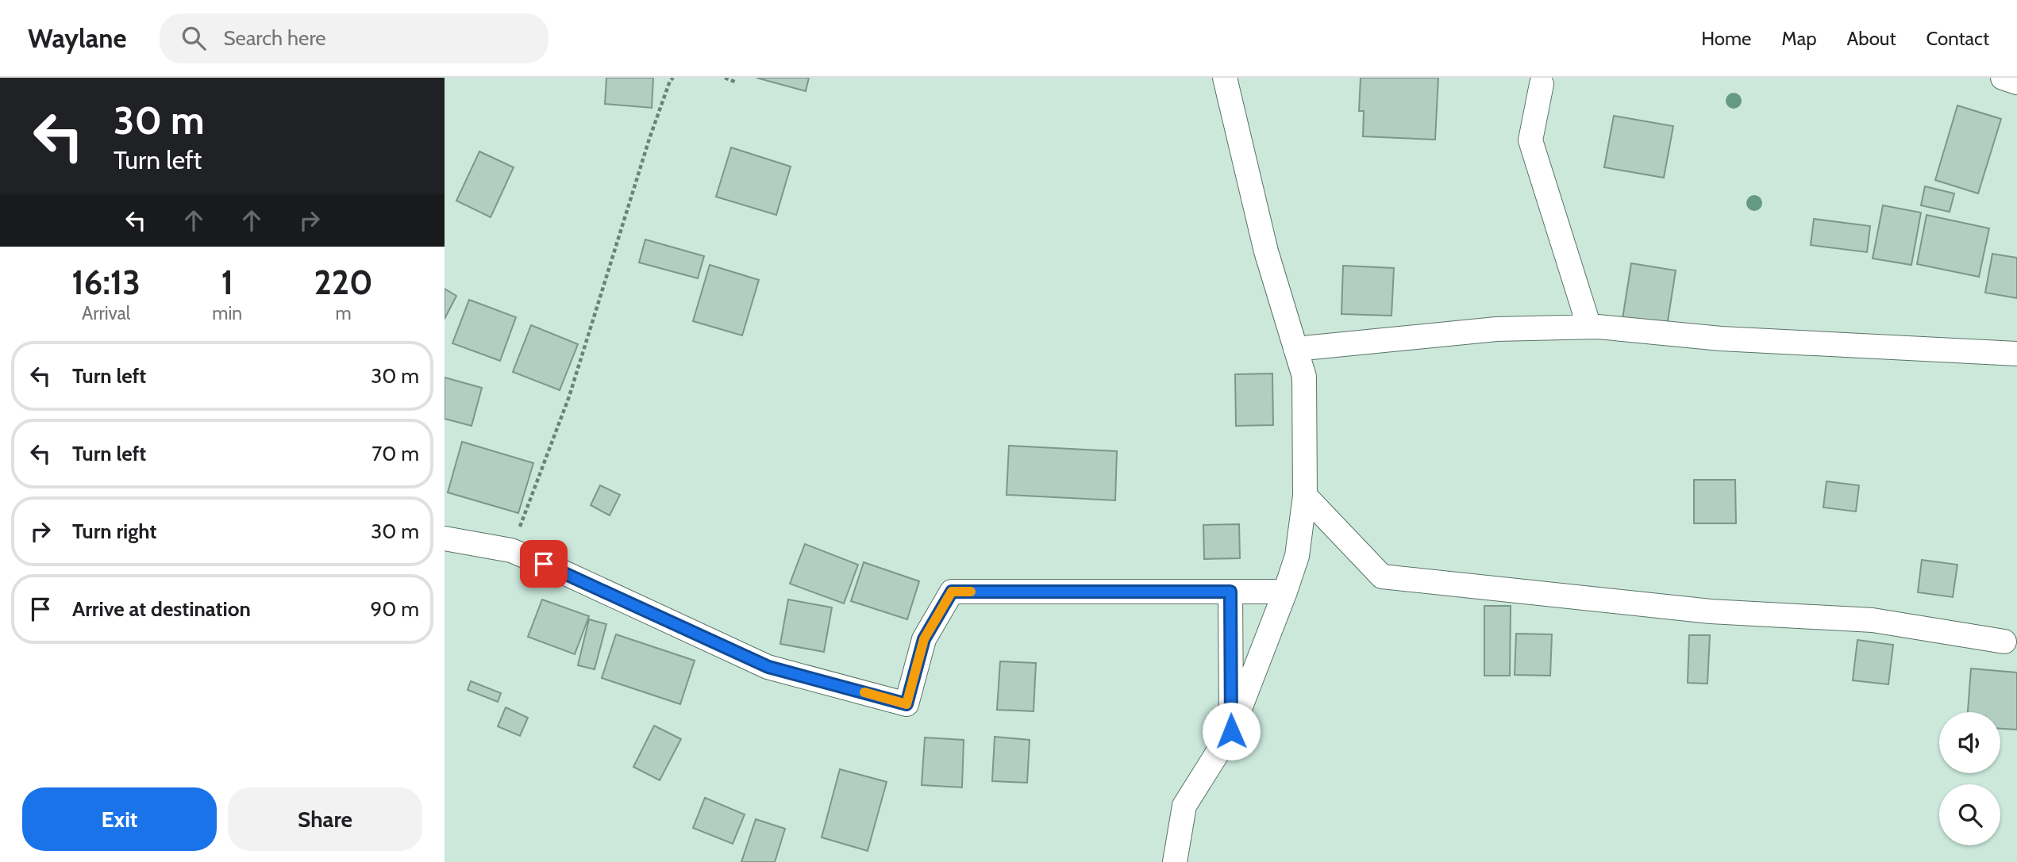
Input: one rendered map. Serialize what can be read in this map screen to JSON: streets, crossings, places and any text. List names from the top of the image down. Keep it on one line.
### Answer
{"page":{"header":"Waylane","search":"Search here","nav":["Home","Map","About","Contact"],"turn":["30 m","Turn left"],"eta":["16:13","Arrival","1","min","220","m"],"list":[{"name":"Turn left","value":"30 m"},{"name":"Turn left","value":"70 m"},{"name":"Turn right","value":"30 m"},{"name":"Arrive at destination","value":"90 m"}],"buttons":["Exit","Share"]}}
